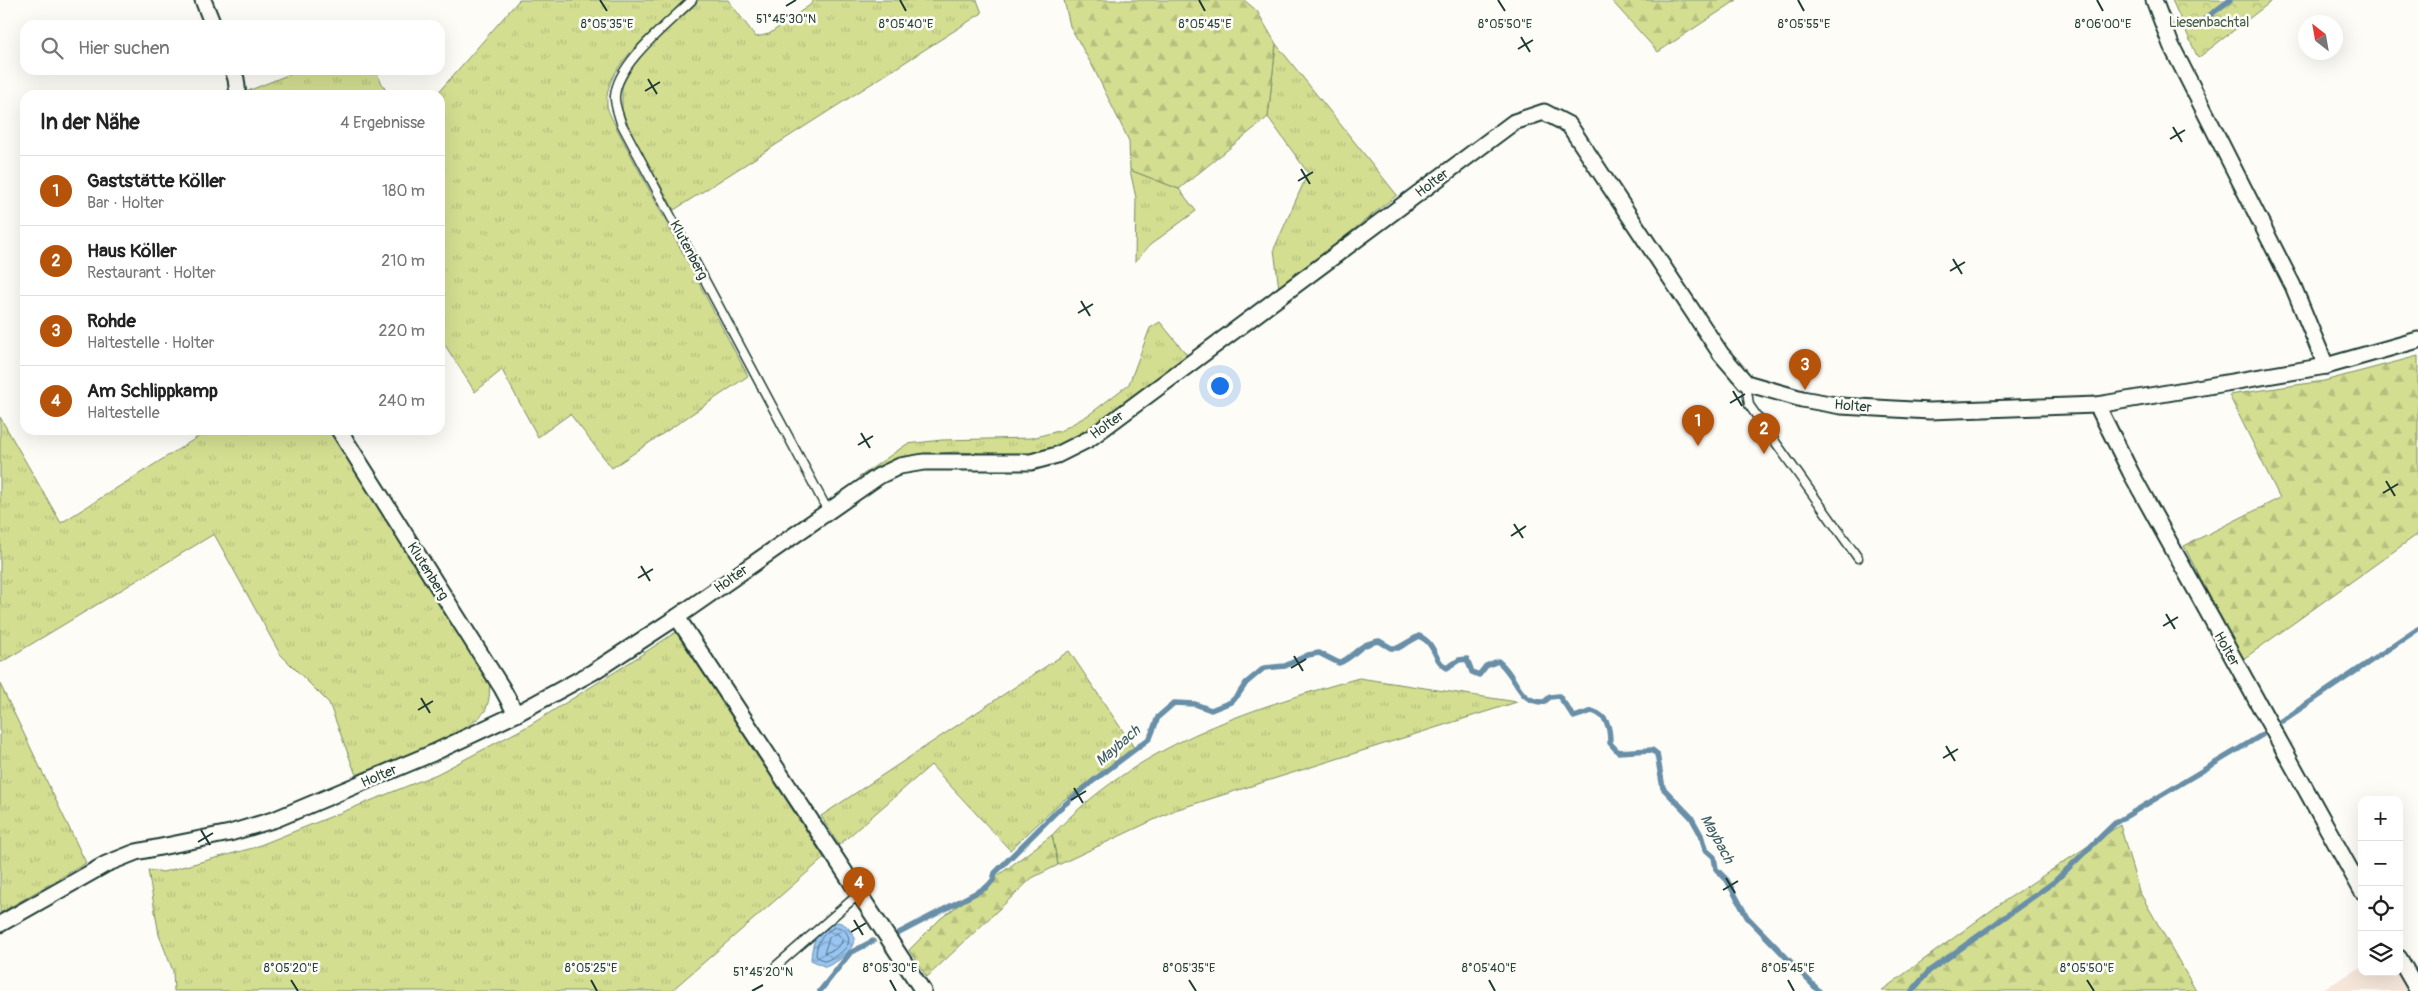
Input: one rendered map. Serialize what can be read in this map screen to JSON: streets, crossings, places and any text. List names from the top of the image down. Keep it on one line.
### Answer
{"streets":{"street":["Holter","Klutenberg"]},"crossings":[["Holter","Klutenberg"]],"water":["Maybach"],"parks":["Liesenbachtal"],"north":"top left","page":{"search":"Hier suchen","heading":["In der Nähe","4 Ergebnisse"],"list":[{"mark":"1","name":"Gaststätte Köller","note":"Bar · Holter","value":"180 m"},{"mark":"2","name":"Haus Köller","note":"Restaurant · Holter","value":"210 m"},{"mark":"3","name":"Rohde","note":"Haltestelle · Holter","value":"220 m"},{"mark":"4","name":"Am Schlippkamp","note":"Haltestelle","value":"240 m"}],"pins":["3","1","2","4"],"map_buttons":["+","−"]},"coordinates":["51°45'30\"N","8°05'50\"E","8°05'55\"E","8°05'35\"E","8°05'40\"E","8°05'45\"E","8°06'00\"E","8°05'20\"E","8°05'25\"E","8°05'30\"E","51°45'20\"N"]}
